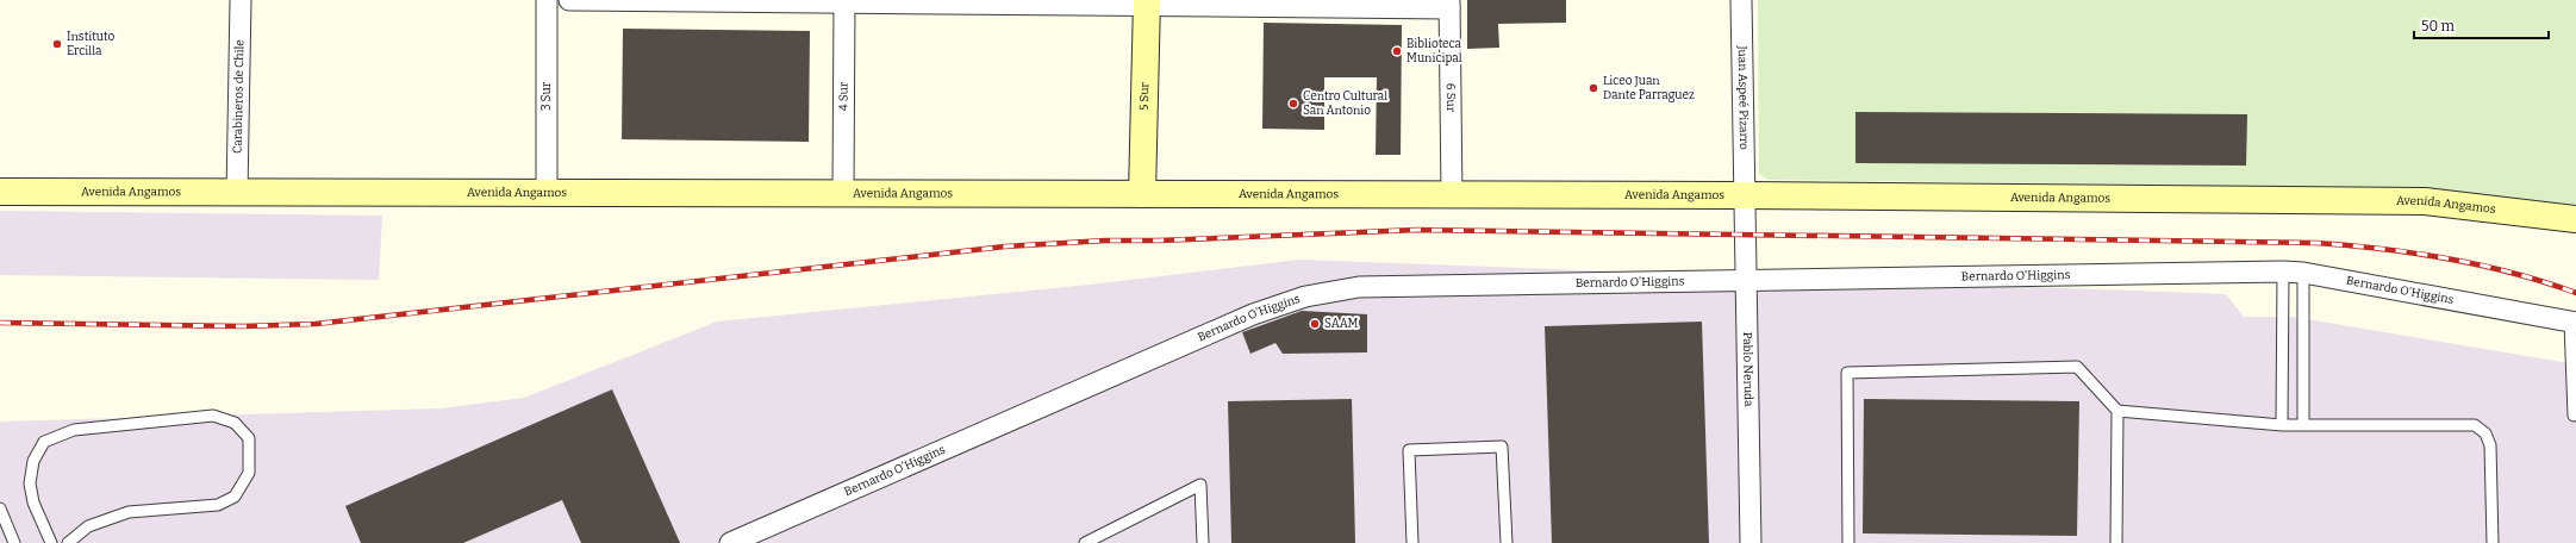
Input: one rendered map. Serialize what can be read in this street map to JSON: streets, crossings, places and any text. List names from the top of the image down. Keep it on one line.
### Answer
{"streets":{"street":["Carabineros de Chile","3 Sur","4 Sur","5 Sur","6 Sur","Juan Aspeé Pizarro","Avenida Angamos","Bernardo O'Higgins","Pablo Neruda"]},"crossings":[["Carabineros de Chile","Avenida Angamos"],["3 Sur","Avenida Angamos"],["4 Sur","Avenida Angamos"],["5 Sur","Avenida Angamos"],["6 Sur","Avenida Angamos"],["Juan Aspeé Pizarro","Avenida Angamos"],["Juan Aspeé Pizarro","Pablo Neruda"],["Avenida Angamos","Pablo Neruda"],["Bernardo O'Higgins","Pablo Neruda"]],"places":["Instituto Ercilla","Biblioteca Municipal","Liceo Juan Dante Parraguez","Centro Cultural San Antonio","SAAM"],"scale_bar":"50 m"}
